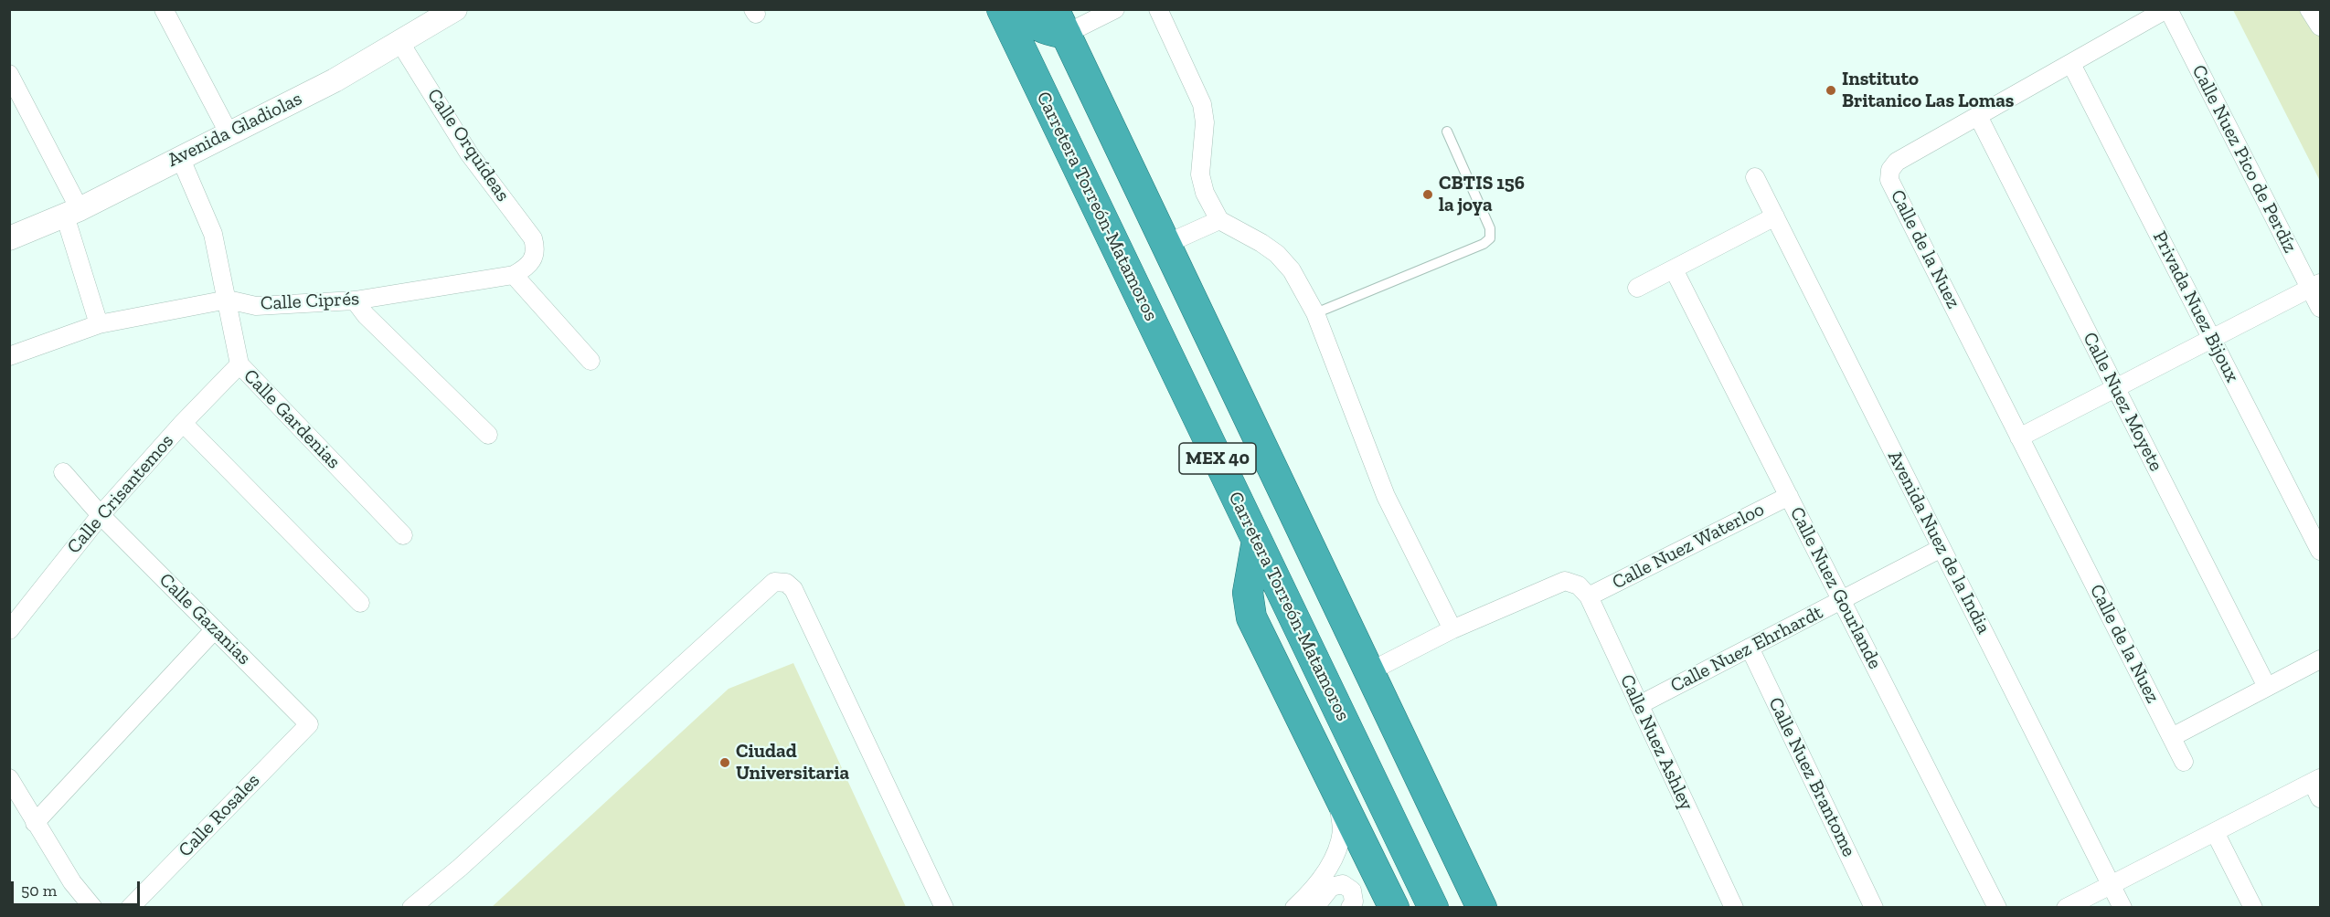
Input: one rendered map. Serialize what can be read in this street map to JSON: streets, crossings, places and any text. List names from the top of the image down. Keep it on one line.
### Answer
{"streets":{"highway":["Carretera Torreón-Matamoros","MEX 40"],"street":["Avenida Gladiolas","Calle Orquídeas","Calle Nuez Pico de Perdíz","Calle de la Nuez","Calle Ciprés","Privada Nuez Bijoux","Calle Nuez Moyete","Calle Gardenias","Calle Crisantemos","Avenida Nuez de la India","Calle Nuez Waterloo","Calle Nuez Gourlande","Calle Gazanias","Calle Nuez Ehrhardt","Calle Nuez Ashley","Calle Nuez Brantome","Calle Rosales"]},"crossings":[["Avenida Gladiolas","Calle Orquídeas"],["Avenida Gladiolas","Calle Gardenias"],["Calle Orquídeas","Calle Ciprés"],["Calle Nuez Pico de Perdíz","Calle de la Nuez"],["Calle de la Nuez","Privada Nuez Bijoux"],["Calle de la Nuez","Calle Nuez Moyete"],["Calle Ciprés","Calle Gardenias"],["Calle Gardenias","Calle Crisantemos"],["Calle Crisantemos","Calle Gazanias"],["Avenida Nuez de la India","Calle Nuez Ehrhardt"],["Calle Nuez Waterloo","Calle Nuez Gourlande"],["Calle Nuez Waterloo","Calle Nuez Ashley"],["Calle Nuez Gourlande","Calle Nuez Ehrhardt"],["Calle Gazanias","Calle Rosales"],["Calle Nuez Ehrhardt","Calle Nuez Ashley"],["Calle Nuez Ehrhardt","Calle Nuez Brantome"]],"places":["Instituto Britanico Las Lomas","CBTIS 156 la joya","Ciudad Universitaria"],"scale_bar":"50 m"}
